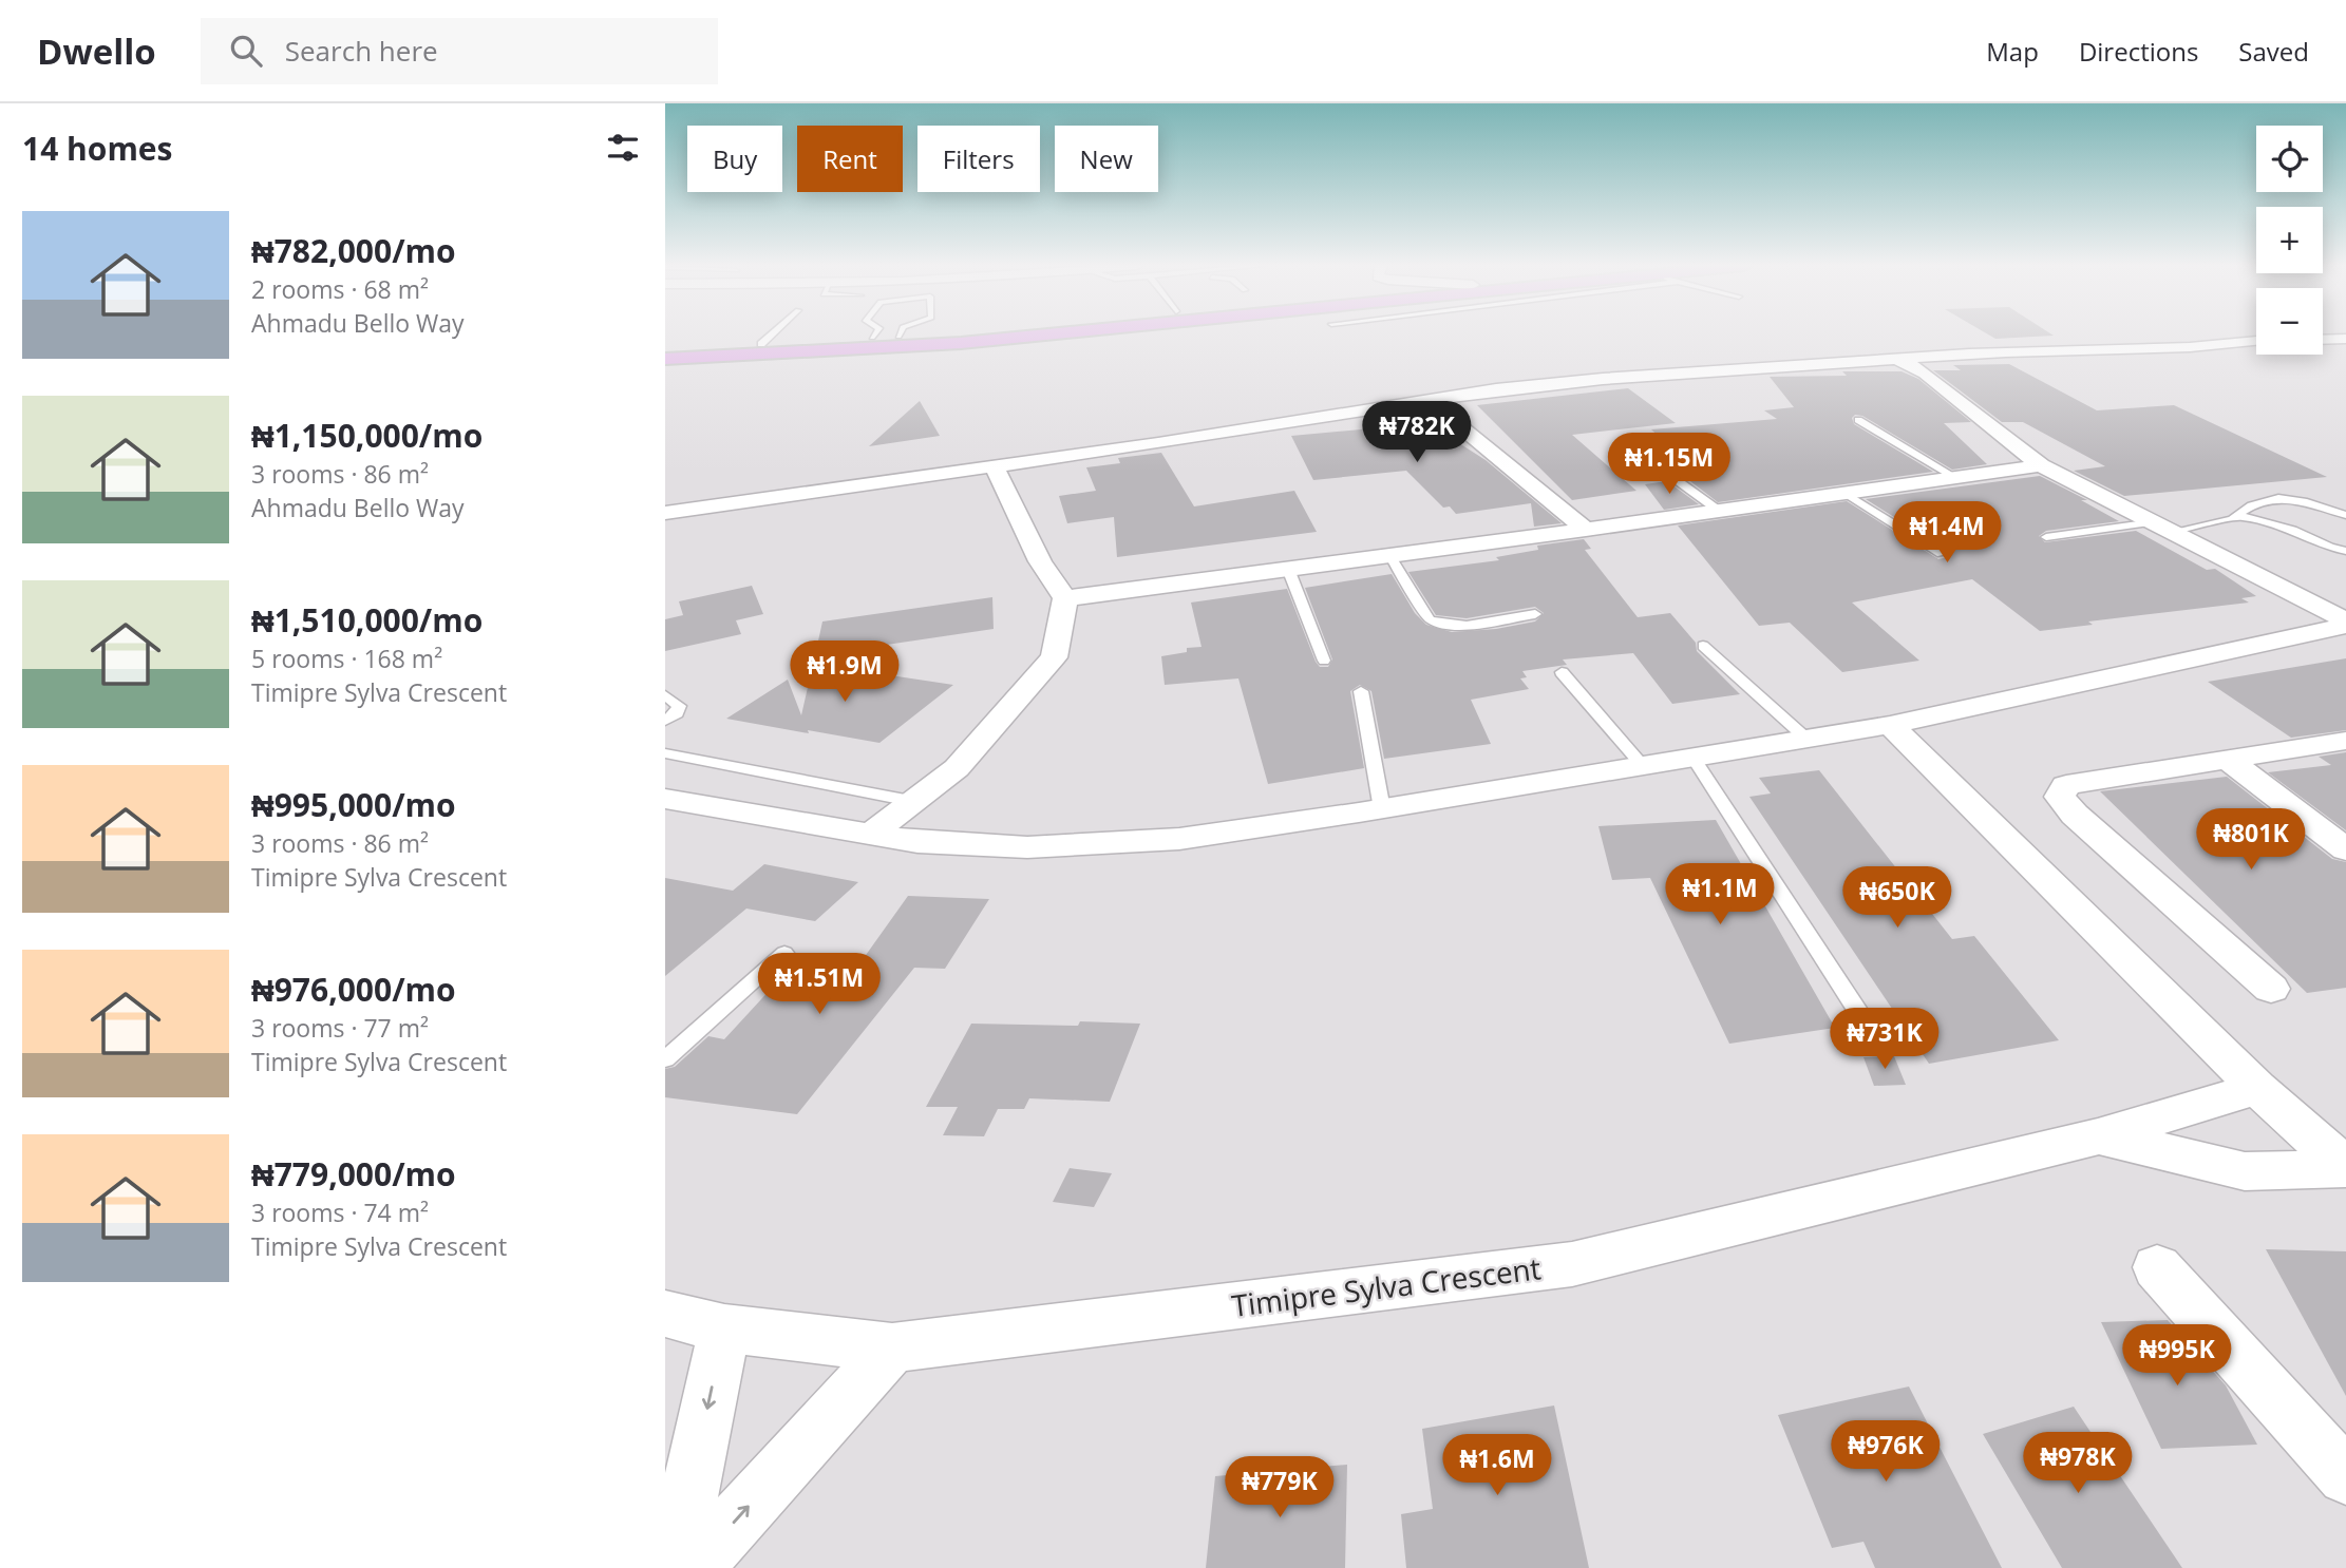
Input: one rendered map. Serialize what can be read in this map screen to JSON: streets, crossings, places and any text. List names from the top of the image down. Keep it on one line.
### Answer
{"streets":{"street":["Timipre Sylva Crescent"]},"page":{"header":"Dwello","search":"Search here","nav":["Map","Directions","Saved"],"heading":"14 homes","map_buttons":["+","−"],"chip":["Buy","Rent","Filters","New"],"list":[{"name":"₦782,000/mo","note":"2 rooms · 68 m² · Ahmadu Bello Way"},{"name":"₦1,150,000/mo","note":"3 rooms · 86 m² · Ahmadu Bello Way"},{"name":"₦1,510,000/mo","note":"5 rooms · 168 m² · Timipre Sylva Crescent"},{"name":"₦995,000/mo","note":"3 rooms · 86 m² · Timipre Sylva Crescent"},{"name":"₦976,000/mo","note":"3 rooms · 77 m² · Timipre Sylva Crescent"},{"name":"₦779,000/mo","note":"3 rooms · 74 m² · Timipre Sylva Crescent"}],"price":["₦782K","₦1.15M","₦1.4M","₦1.9M","₦801K","₦1.1M","₦650K","₦1.51M","₦731K","₦995K","₦976K","₦978K","₦1.6M","₦779K"]}}
